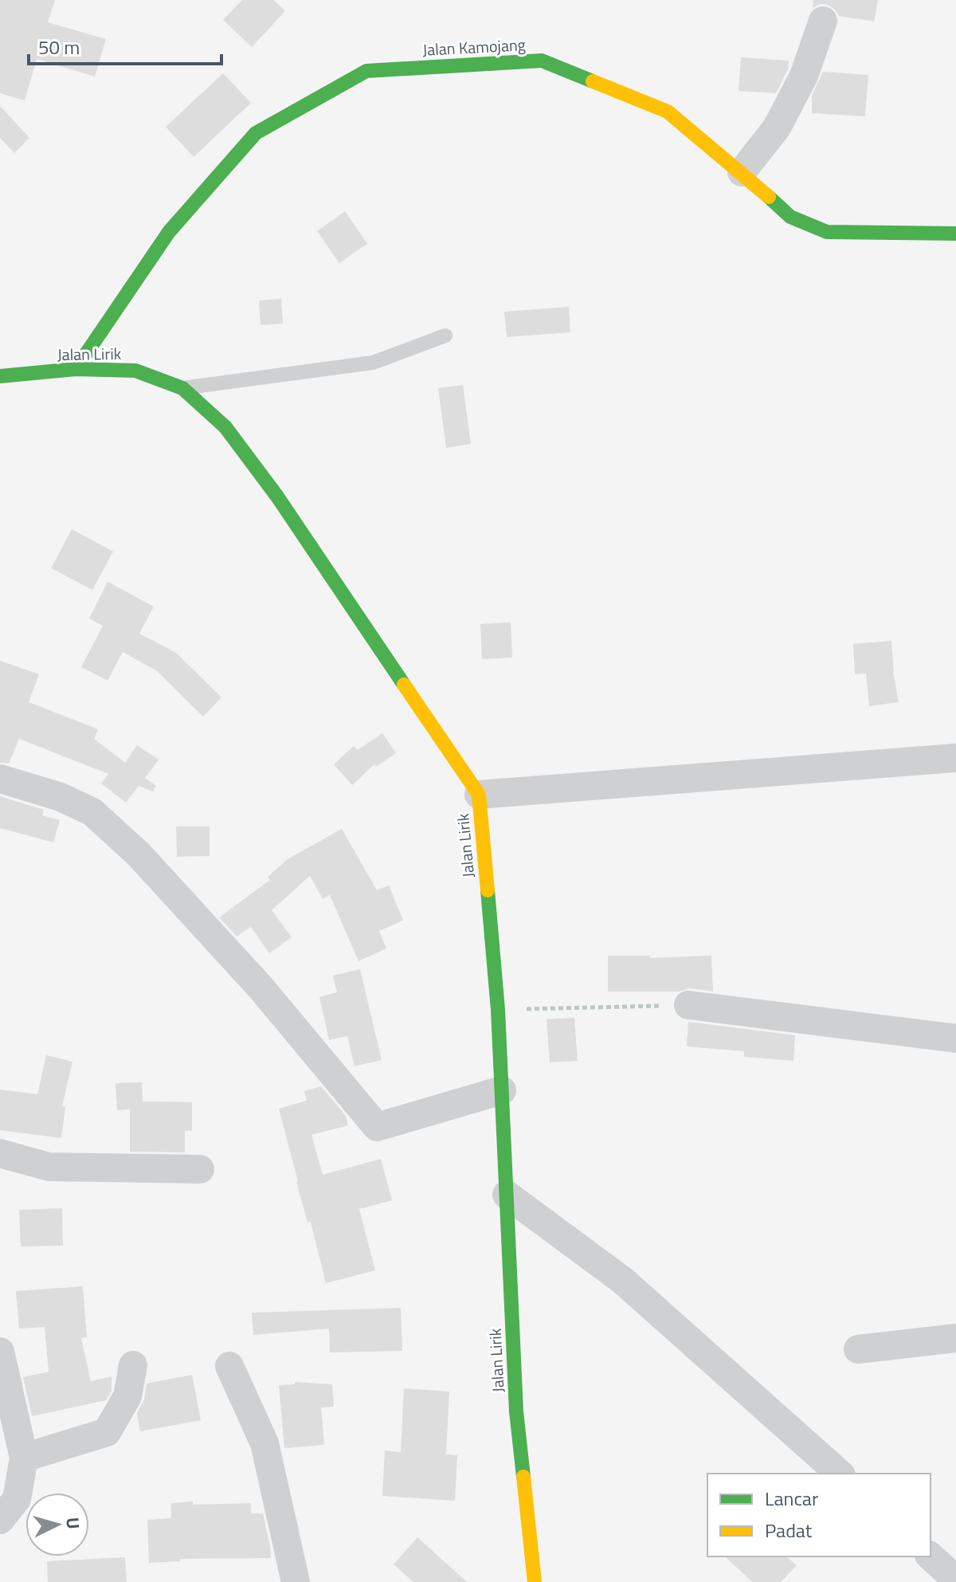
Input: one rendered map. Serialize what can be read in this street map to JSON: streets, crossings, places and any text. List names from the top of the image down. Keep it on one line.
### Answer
{"streets":{"main road":["Jalan Kamojang","Jalan Lirik"]},"crossings":[["Jalan Kamojang","Jalan Lirik"]],"legend":["Lancar","Padat"],"scale_bar":"50 m","north":"right"}
